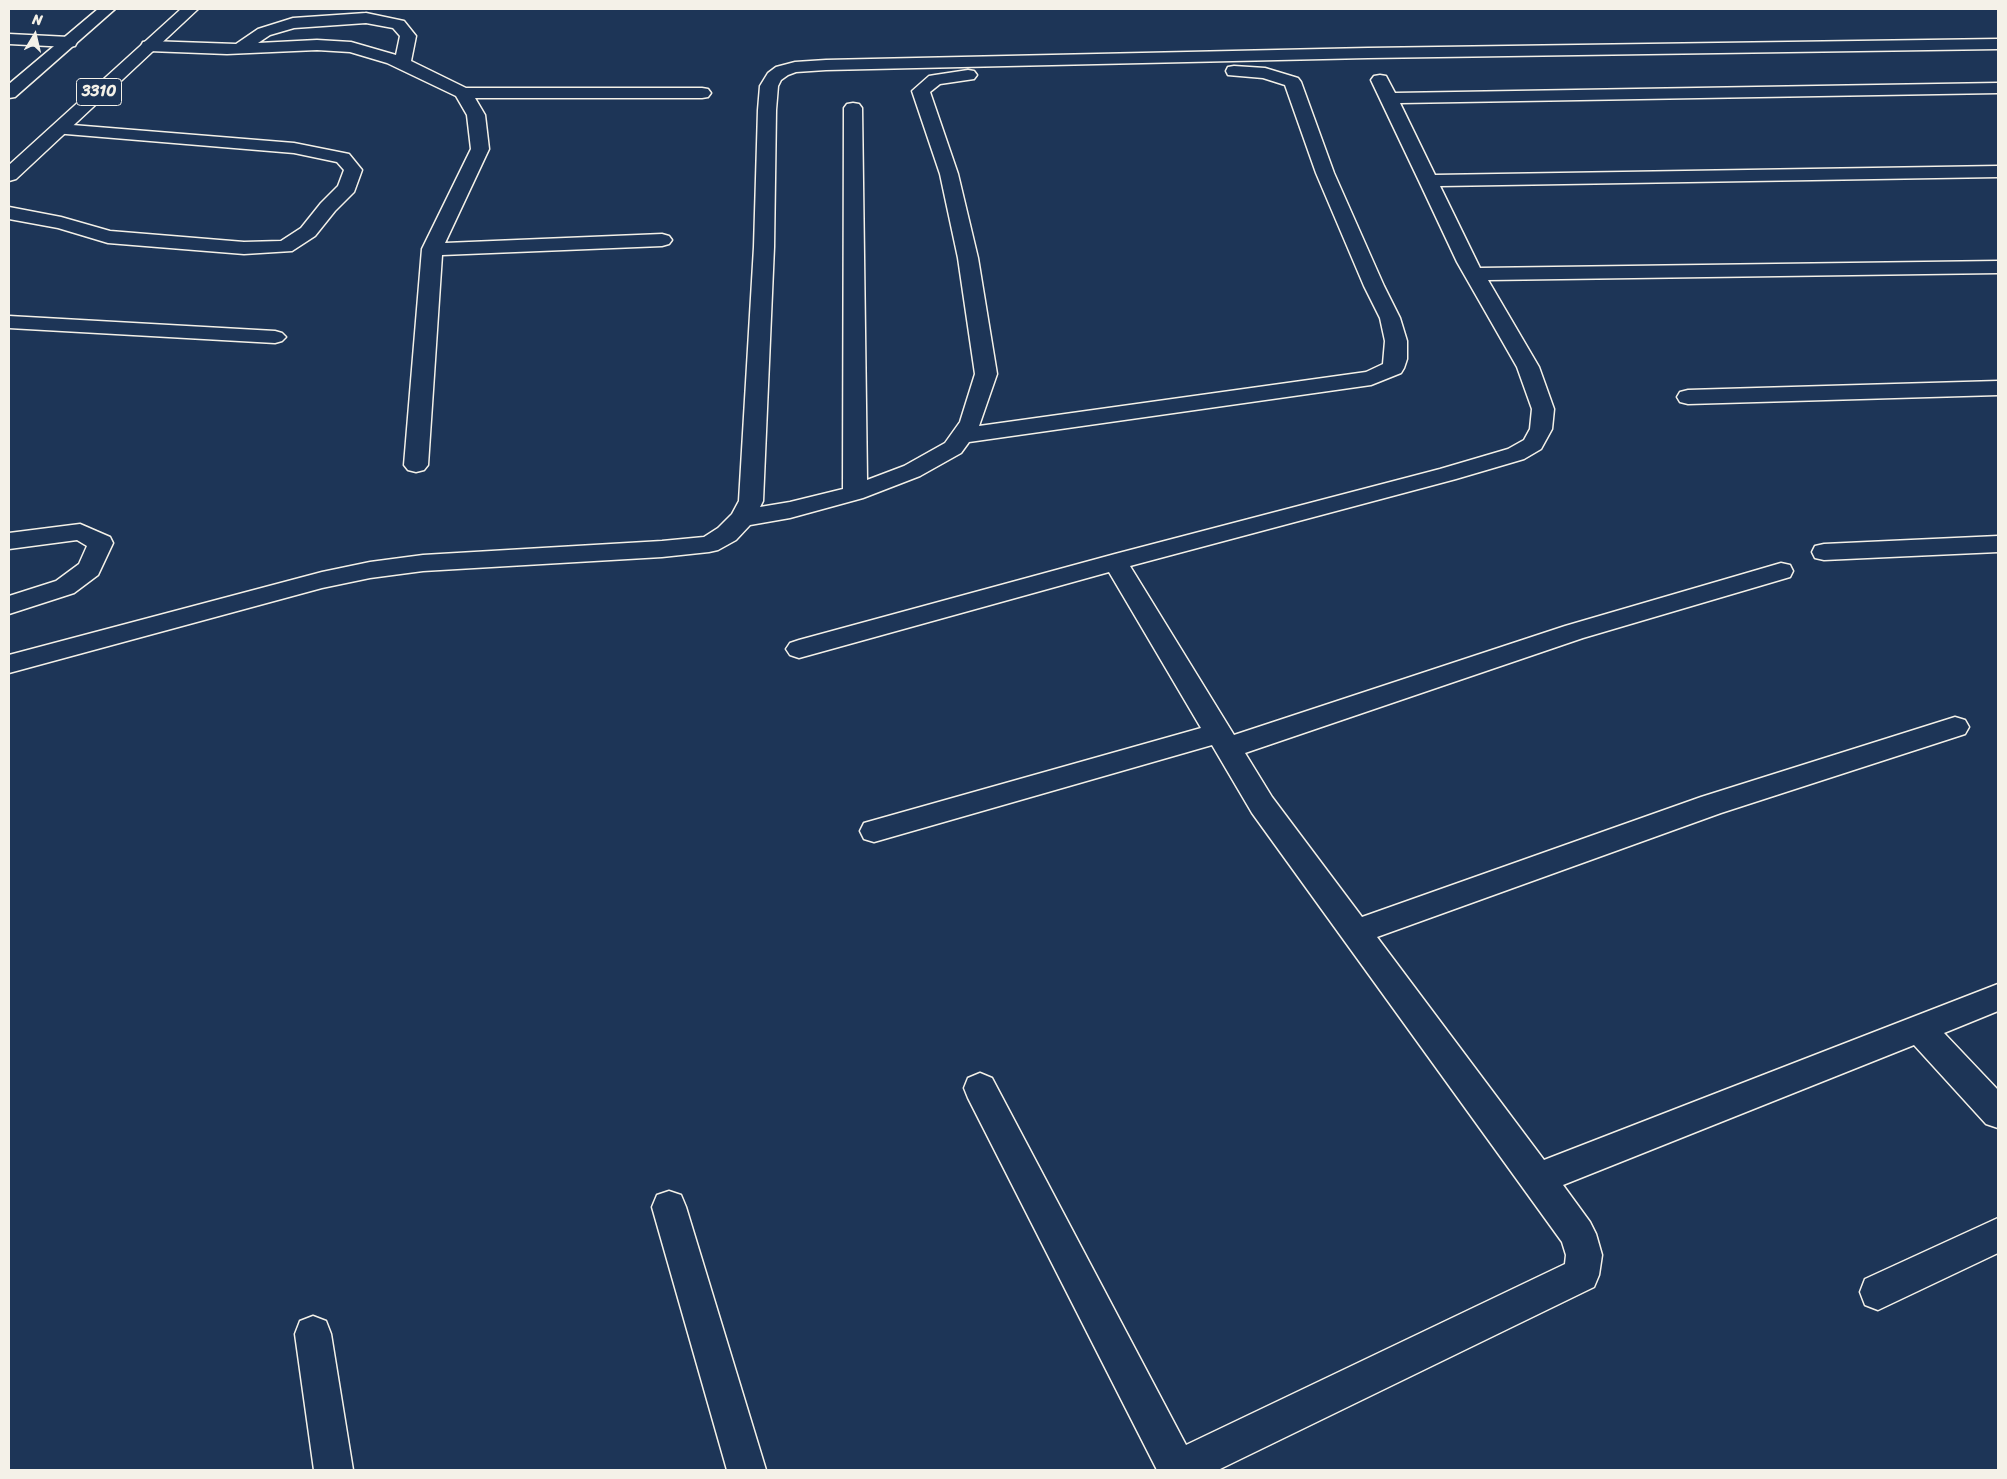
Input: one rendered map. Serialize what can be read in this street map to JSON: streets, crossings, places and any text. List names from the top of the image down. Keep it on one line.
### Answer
{"streets":{"street":["3310"]},"north":"top"}
